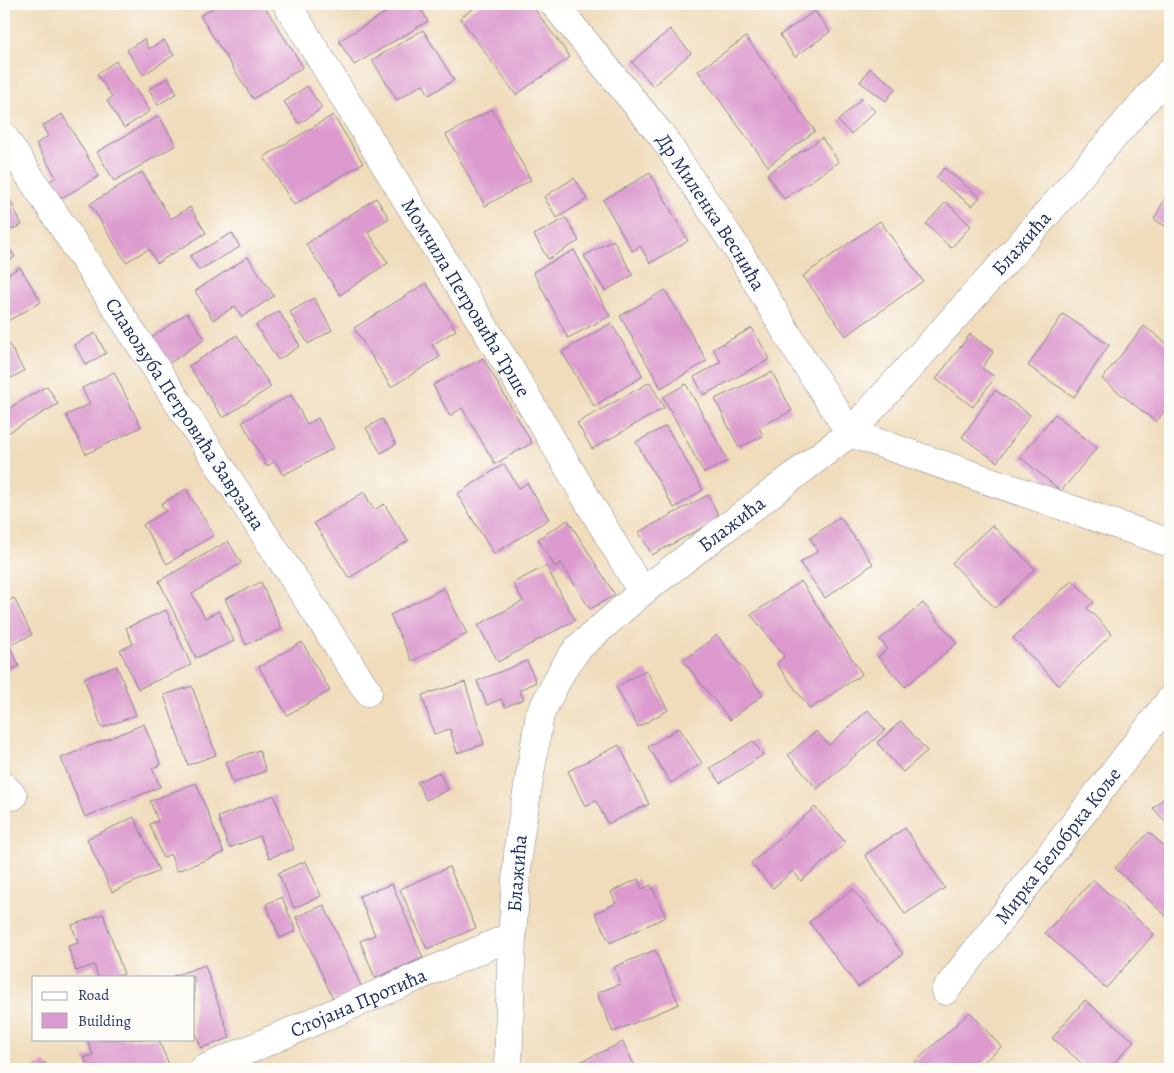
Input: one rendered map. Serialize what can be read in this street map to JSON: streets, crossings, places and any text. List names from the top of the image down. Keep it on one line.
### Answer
{"streets":{"street":["Др Миленка Веснића","Блажића","Момчила Петровића Трше","Славољуба Петровића Заврзана","Мирка Белобрка Коље","Стојана Протића"]},"crossings":[["Др Миленка Веснића","Блажића"],["Блажића","Момчила Петровића Трше"],["Блажића","Стојана Протића"]],"legend":["Road","Building"]}
